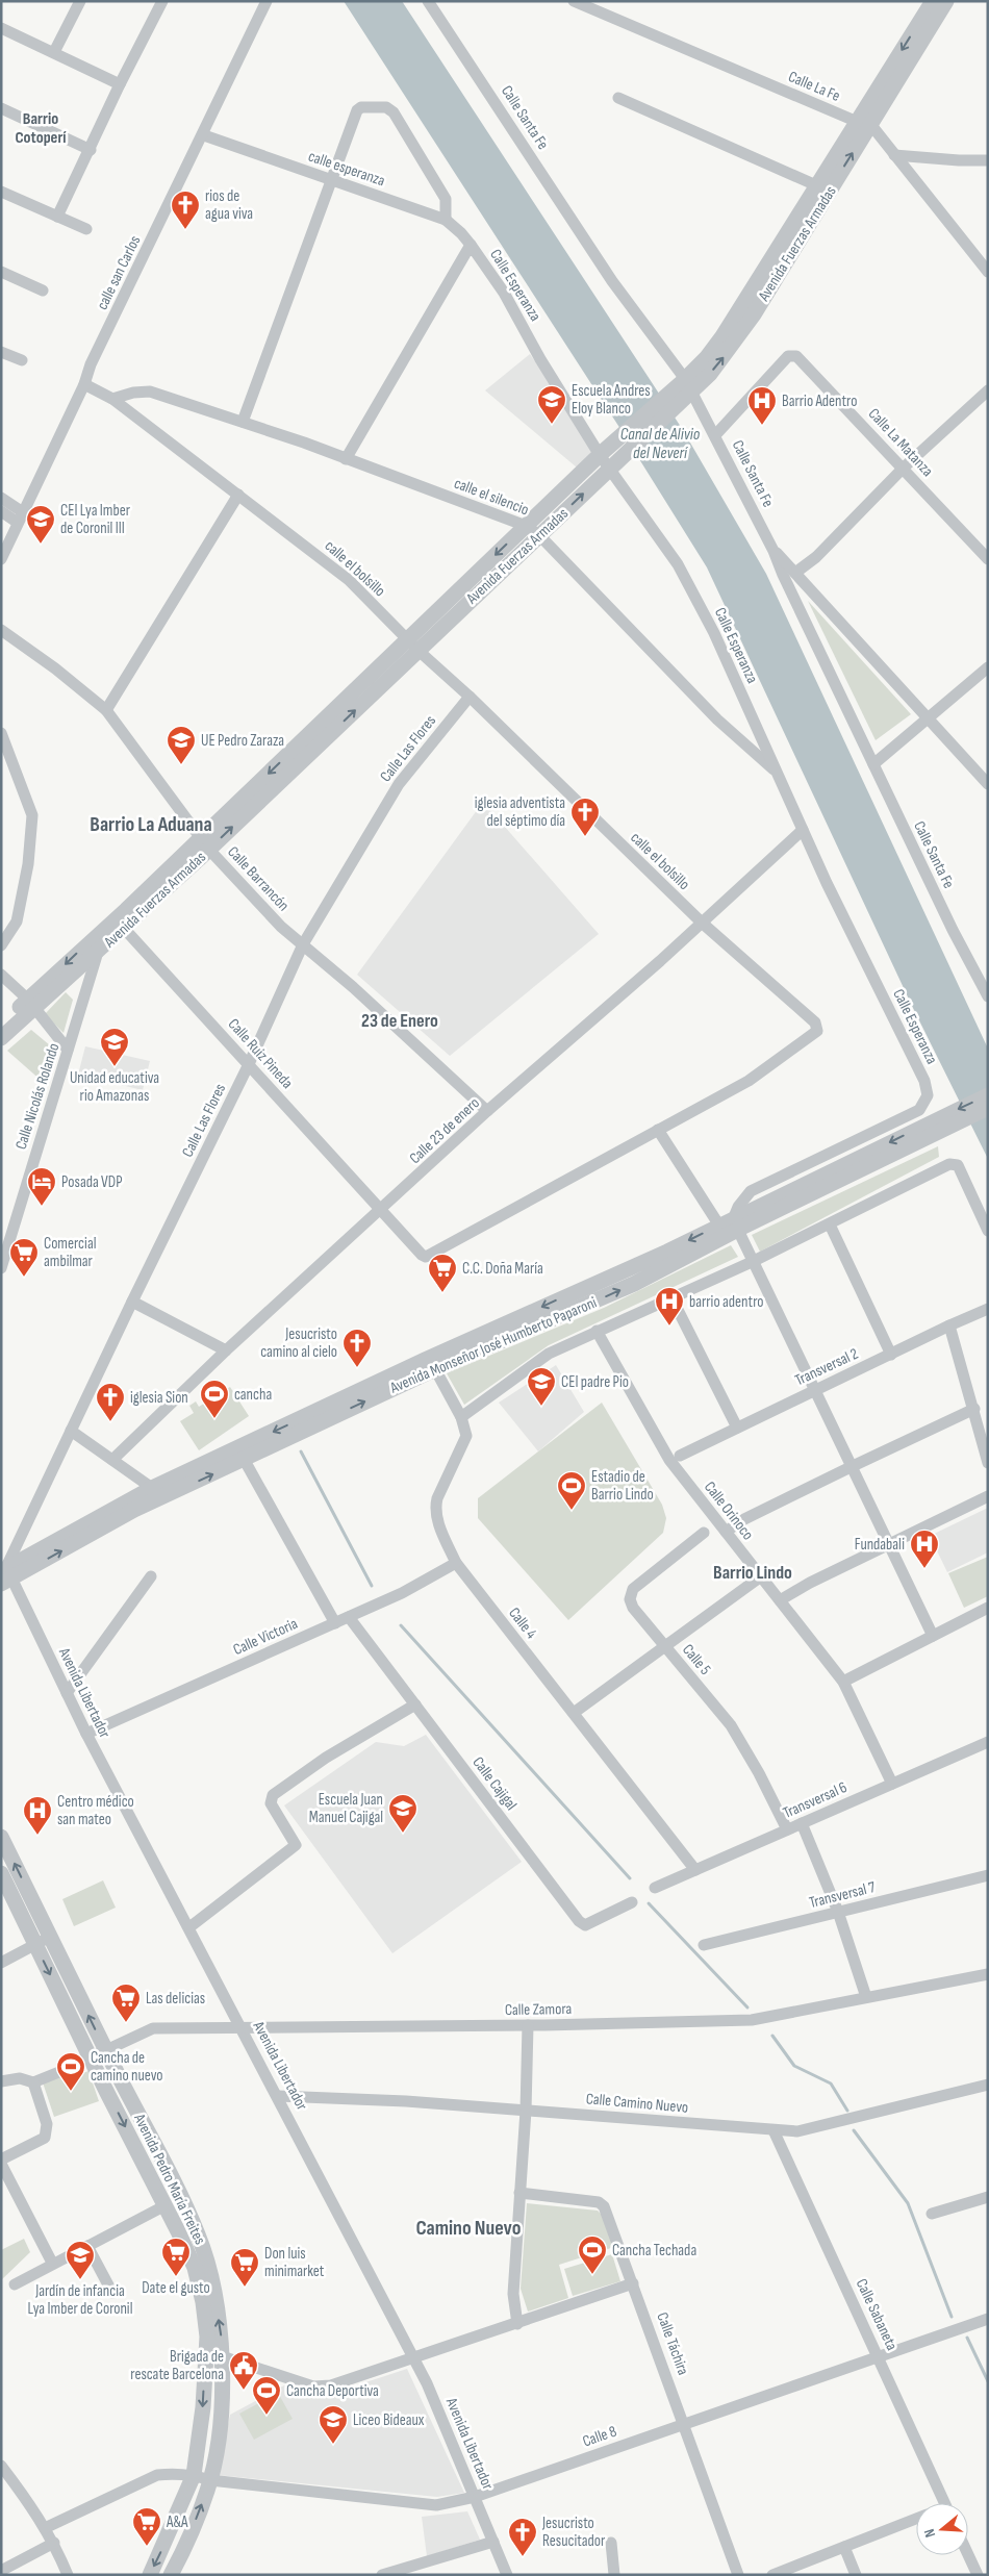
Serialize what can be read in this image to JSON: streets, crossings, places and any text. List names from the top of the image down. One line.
{"streets":{"street":["Calle La Fe","Calle Santa Fe","calle esperanza","Avenida Fuerzas Armadas","calle san Carlos","Calle Esperanza","Calle La Matanza","calle el silencio","calle el bolsillo","Calle Las Flores","Calle Barrancón","Calle Ruiz Pineda","Calle Nicolás Rolando","Calle 23 de enero","Avenida Monseñor José Humberto Paparoni","Transversal 2","Calle Orinoco","Calle 4","Calle Victoria","Calle 5","Avenida Libertador","Calle Cajigal","Transversal 6","Transversal 7","Calle Zamora","Calle Camino Nuevo","Avenida Pedro María Freites","Calle Sabaneta","Calle Táchira","Calle 8"]},"crossings":[["Calle La Fe","Avenida Fuerzas Armadas"],["Calle Santa Fe","Avenida Fuerzas Armadas"],["Calle Santa Fe","Calle La Matanza"],["calle esperanza","calle san Carlos"],["calle esperanza","Calle Esperanza"],["Avenida Fuerzas Armadas","Calle Esperanza"],["Avenida Fuerzas Armadas","calle el silencio"],["Avenida Fuerzas Armadas","calle el bolsillo"],["Avenida Fuerzas Armadas","Calle Barrancón"],["Avenida Fuerzas Armadas","Calle Ruiz Pineda"],["Avenida Fuerzas Armadas","Calle Nicolás Rolando"],["calle san Carlos","calle el bolsillo"],["Calle Esperanza","calle el silencio"],["Calle Esperanza","Calle 23 de enero"],["Calle Esperanza","Avenida Monseñor José Humberto Paparoni"],["calle el silencio","calle el bolsillo"],["calle el bolsillo","Calle Las Flores"],["calle el bolsillo","Calle Ruiz Pineda"],["calle el bolsillo","Calle 23 de enero"],["Calle Las Flores","Calle Barrancón"],["Calle Las Flores","Calle Ruiz Pineda"],["Calle Las Flores","Avenida Monseñor José Humberto Paparoni"],["Calle Las Flores","Avenida Libertador"],["Calle Barrancón","Calle 23 de enero"],["Calle Ruiz Pineda","Calle 23 de enero"],["Avenida Monseñor José Humberto Paparoni","Calle 4"],["Avenida Monseñor José Humberto Paparoni","Avenida Libertador"],["Calle Orinoco","Transversal 6"],["Calle 4","Calle Victoria"],["Calle 4","Transversal 6"],["Calle Victoria","Avenida Libertador"],["Calle Victoria","Calle Cajigal"],["Calle 5","Transversal 6"],["Avenida Libertador","Calle Zamora"],["Avenida Libertador","Calle Camino Nuevo"],["Avenida Libertador","Calle 8"],["Calle Zamora","Avenida Pedro María Freites"],["Calle Camino Nuevo","Calle Sabaneta"],["Avenida Pedro María Freites","Calle 8"],["Calle Sabaneta","Calle 8"],["Calle Táchira","Calle 8"]],"districts":["Barrio Cotoperí","Barrio La Aduana","23 de Enero","Barrio Lindo","Camino Nuevo"],"water":["Canal de Alivio del Neverí"],"places":{"church":["rios de agua viva","iglesia adventista del séptimo día","Jesucristo camino al cielo","iglesia Sion","Jesucristo Resucitador"],"school or university":["Escuela Andres Eloy Blanco","CEI Lya Imber de Coronil III","UE Pedro Zaraza","Unidad educativa rio Amazonas","CEI padre Pio","Escuela Juan Manuel Cajigal","Jardín de infancia Lya Imber de Coronil","Liceo Bideaux"],"hospital":["Barrio Adentro","barrio adentro","Fundabali","Centro médico san mateo"],"hotel":["Posada VDP"],"supermarket":["Comercial ambilmar","C.C. Doña María","Las delicias","Date el gusto","Don luis minimarket","A&A"],"sports":["cancha","Estadio de Barrio Lindo","Cancha de camino nuevo","Cancha Techada","Cancha Deportiva"],"public building":["Brigada de rescate Barcelona"]},"north":"left"}
